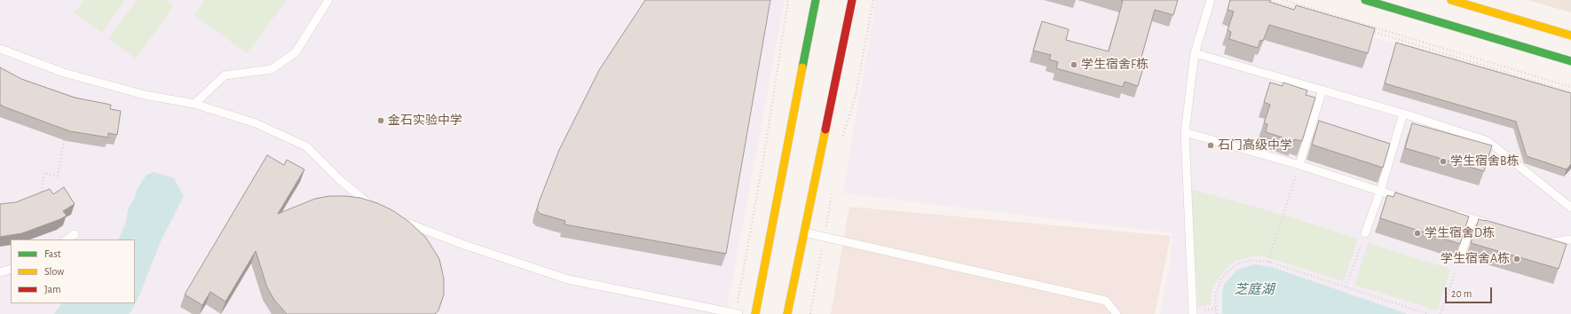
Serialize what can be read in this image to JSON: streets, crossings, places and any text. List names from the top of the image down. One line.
{"water":["芝庭湖"],"places":["学生宿舍F栋","金石实验中学","石门高级中学","学生宿舍B栋","学生宿舍D栋","学生宿舍A栋"],"legend":["Fast","Slow","Jam"],"scale_bar":"20 m"}
